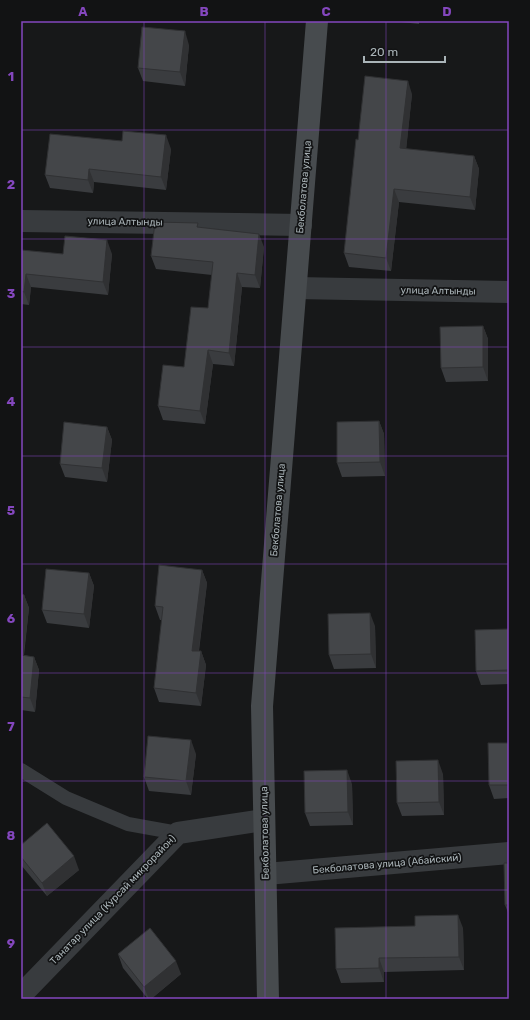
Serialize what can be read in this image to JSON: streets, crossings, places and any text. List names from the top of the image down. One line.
{"streets":{"street":["Бекболатова улица","улица Алтынды","Бекболатова улица (Абайский)","Танатар улица (Курсай микрорайон)"]},"crossings":[["Бекболатова улица","улица Алтынды"],["Бекболатова улица","Бекболатова улица (Абайский)"],["Бекболатова улица","Танатар улица (Курсай микрорайон)"]],"scale_bar":"20 m","grid":{"columns":["A","B","C","D"],"rows":["1","2","3","4","5","6","7","8","9"]}}
